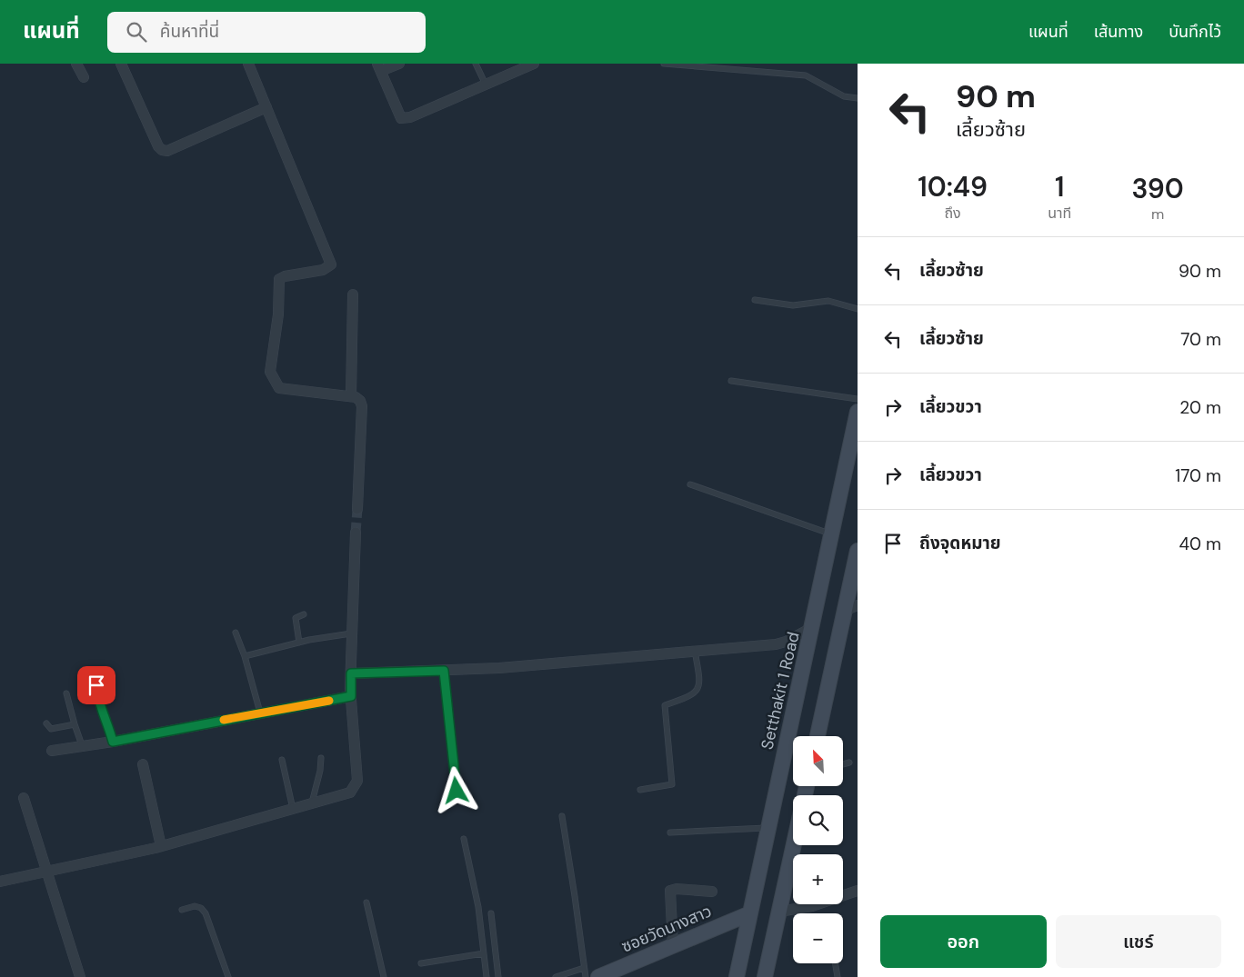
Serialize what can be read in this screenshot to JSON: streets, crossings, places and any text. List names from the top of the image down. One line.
{"streets":{"main road":["Setthakit 1 Road","ซอยวัดนางสาว"]},"crossings":[["Setthakit 1 Road","ซอยวัดนางสาว"]],"north":"top left","page":{"header":"แผนที่","search":"ค้นหาที่นี่","nav":["แผนที่","เส้นทาง","บันทึกไว้"],"turn":["90 m","เลี้ยวซ้าย"],"eta":["10:49","ถึง","1","นาที","390","m"],"list":[{"name":"เลี้ยวซ้าย","value":"90 m"},{"name":"เลี้ยวซ้าย","value":"70 m"},{"name":"เลี้ยวขวา","value":"20 m"},{"name":"เลี้ยวขวา","value":"170 m"},{"name":"ถึงจุดหมาย","value":"40 m"}],"map_buttons":["+","−"],"buttons":["ออก","แชร์"]}}
